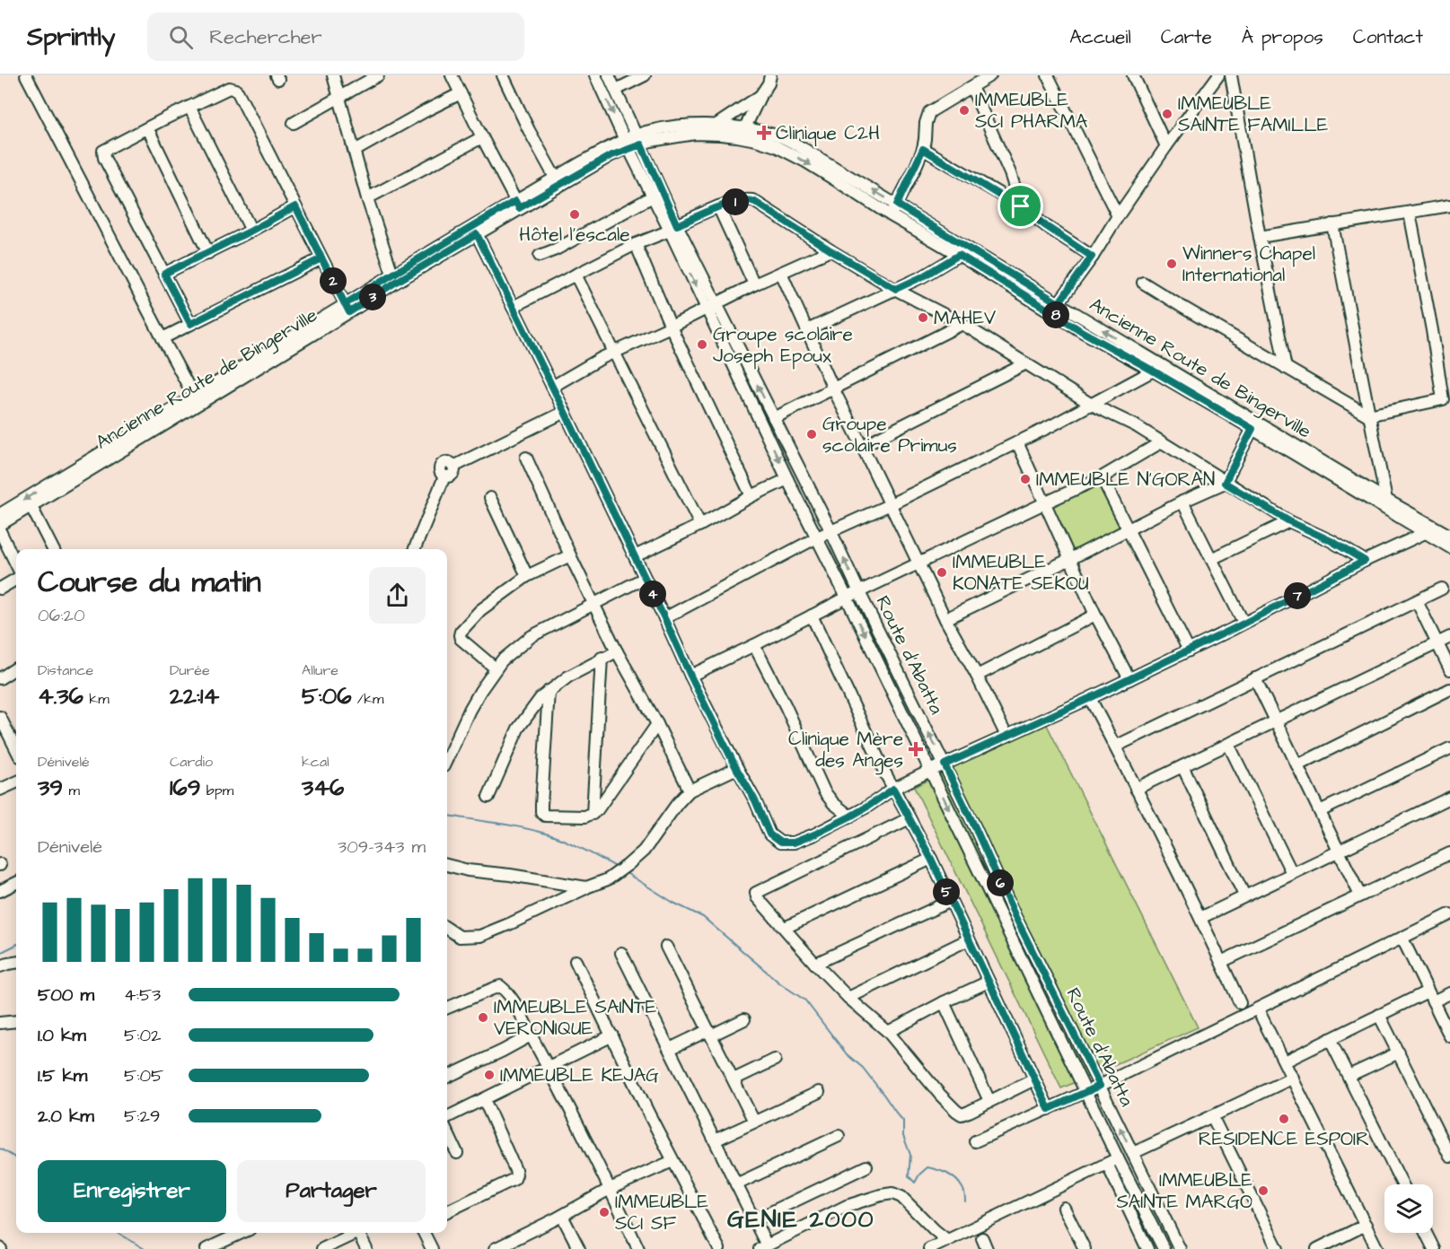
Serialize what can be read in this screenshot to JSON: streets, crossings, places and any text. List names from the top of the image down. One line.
{"streets":{"street":["Ancienne Route de Bingerville","Route d'Abatta"]},"crossings":[["Ancienne Route de Bingerville","Route d'Abatta"]],"districts":["GENIE 2000"],"places":{"other":["IMMEUBLE SCI PHARMA","IMMEUBLE SAINTE FAMILLE","Hôtel l'escale","Winners Chapel International","MAHEV","Groupe scolaire Joseph Epoux","Groupe scolaire Primus","IMMEUBLE N'GORAN","IMMEUBLE KONATE SEKOU","IMMEUBLE SAINTE VERONIQUE","IMMEUBLE KEJAG","RESIDENCE ESPOIR","IMMEUBLE SAINTE MARGO","IMMEUBLE SCI SF"],"health":["Clinique C2H","Clinique Mère des Anges"]},"page":{"header":"Sprintly","search":"Rechercher","nav":["Accueil","Carte","À propos","Contact"],"pins":["1","2","3","8","4","7","6","5"],"heading":["Course du matin","06:20"],"stats":[["Distance","4.36 km"],["Durée","22:14"],["Allure","5:06 /km"],["Dénivelé","39 m"],["Cardio","169 bpm"],["kcal","346"]],"chart":["Dénivelé","309–343 m"],"list":[{"name":"500 m","note":"4:53"},{"name":"1.0 km","note":"5:02"},{"name":"1.5 km","note":"5:05"},{"name":"2.0 km","note":"5:29"}],"buttons":["Enregistrer","Partager"]}}
